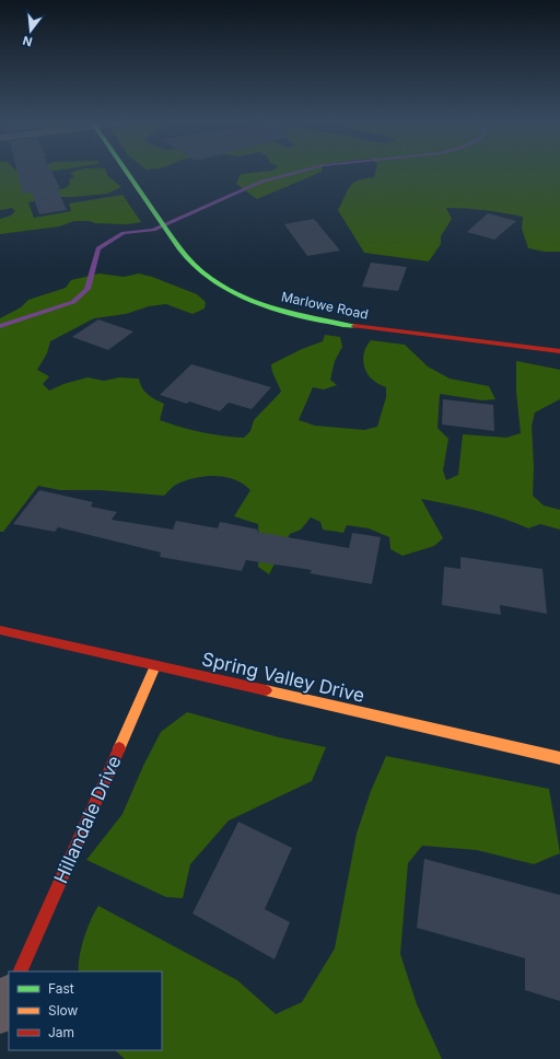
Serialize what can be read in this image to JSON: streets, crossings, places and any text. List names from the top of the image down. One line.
{"streets":{"street":["Marlowe Road","Spring Valley Drive","Hillandale Drive"]},"crossings":[["Spring Valley Drive","Hillandale Drive"]],"legend":["Fast","Slow","Jam"],"north":"bottom"}
